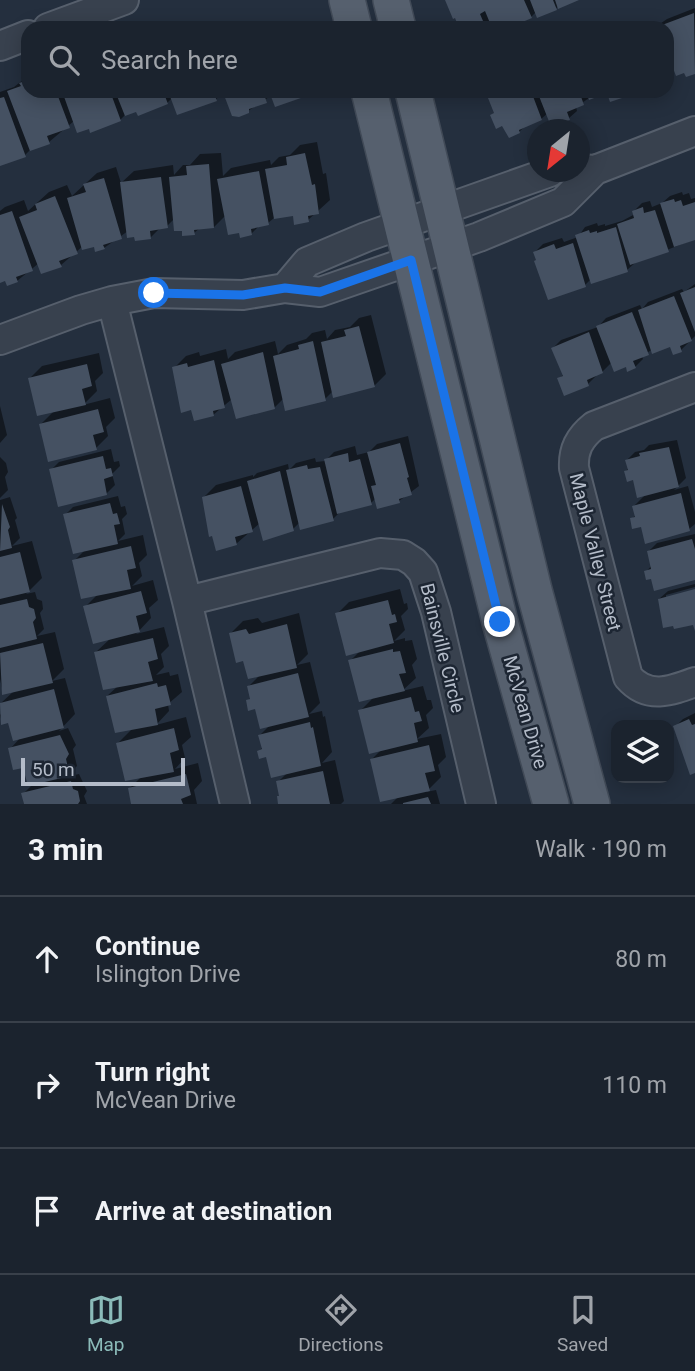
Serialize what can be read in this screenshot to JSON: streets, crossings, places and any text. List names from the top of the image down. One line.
{"streets":{"main road":["McVean Drive"],"street":["Maple Valley Street","Bainsville Circle"]},"scale_bar":"50 m","north":"bottom left","page":{"search":"Search here","scale":"50 m","heading":["3 min","Walk · 190 m"],"list":[["Continue","Islington Drive","80 m"],["Turn right","McVean Drive","110 m"],"Arrive at destination"],"nav":["Map","Directions","Saved"]}}
